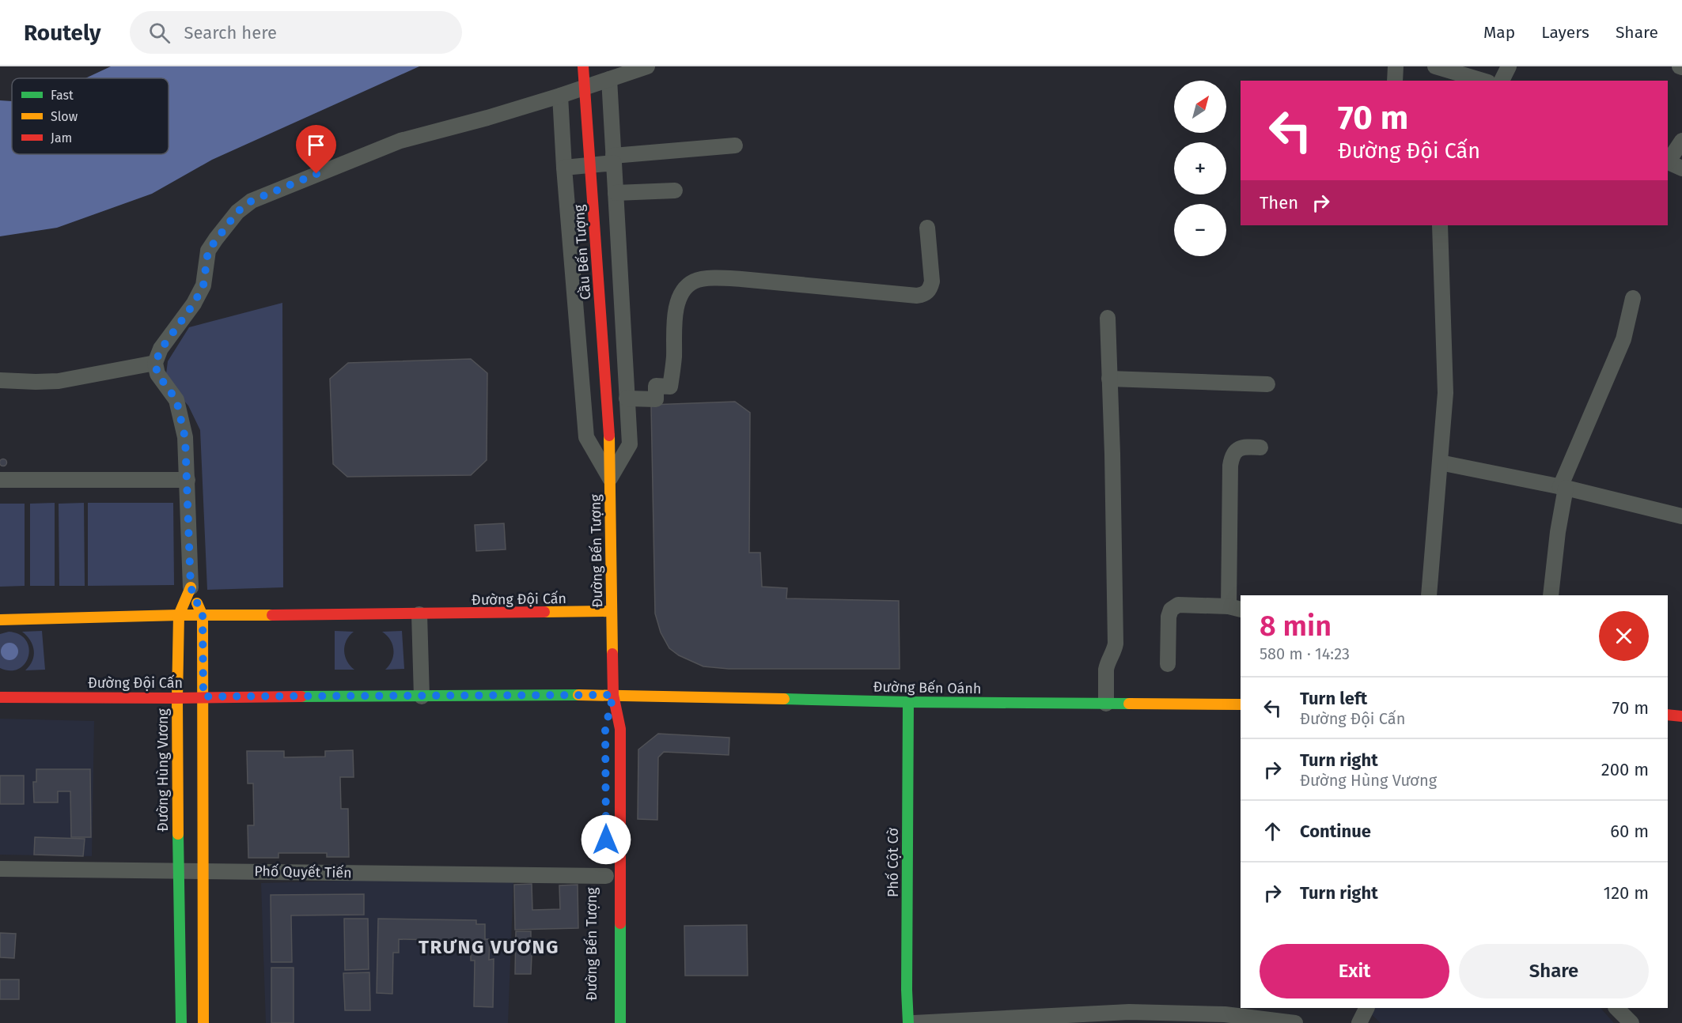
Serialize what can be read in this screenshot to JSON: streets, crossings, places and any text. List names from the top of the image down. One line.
{"streets":{"street":["Cầu Bến Tượng","Đường Bến Tượng","Đường Đội Cấn","Đường Bến Oánh","Đường Hùng Vương","Phố Cột Cờ","Phố Quyết Tiến"]},"crossings":[["Cầu Bến Tượng","Đường Bến Tượng"],["Đường Bến Tượng","Đường Đội Cấn"],["Đường Bến Tượng","Đường Bến Oánh"],["Đường Đội Cấn","Đường Bến Oánh"],["Đường Đội Cấn","Đường Hùng Vương"],["Đường Bến Oánh","Phố Cột Cờ"],["Đường Hùng Vương","Phố Quyết Tiến"]],"districts":["TRƯNG VƯƠNG"],"legend":["Fast","Slow","Jam"],"north":"top right","page":{"header":"Routely","search":"Search here","nav":["Map","Layers","Share"],"map_buttons":["+","−"],"turn":["70 m","Đường Đội Cấn"],"then":"Then","heading":["8 min","580 m · 14:23"],"list":[{"name":"Turn left","note":"Đường Đội Cấn","value":"70 m"},{"name":"Turn right","note":"Đường Hùng Vương","value":"200 m"},{"name":"Continue","value":"60 m"},{"name":"Turn right","value":"120 m"}],"buttons":["Exit","Share"]}}
